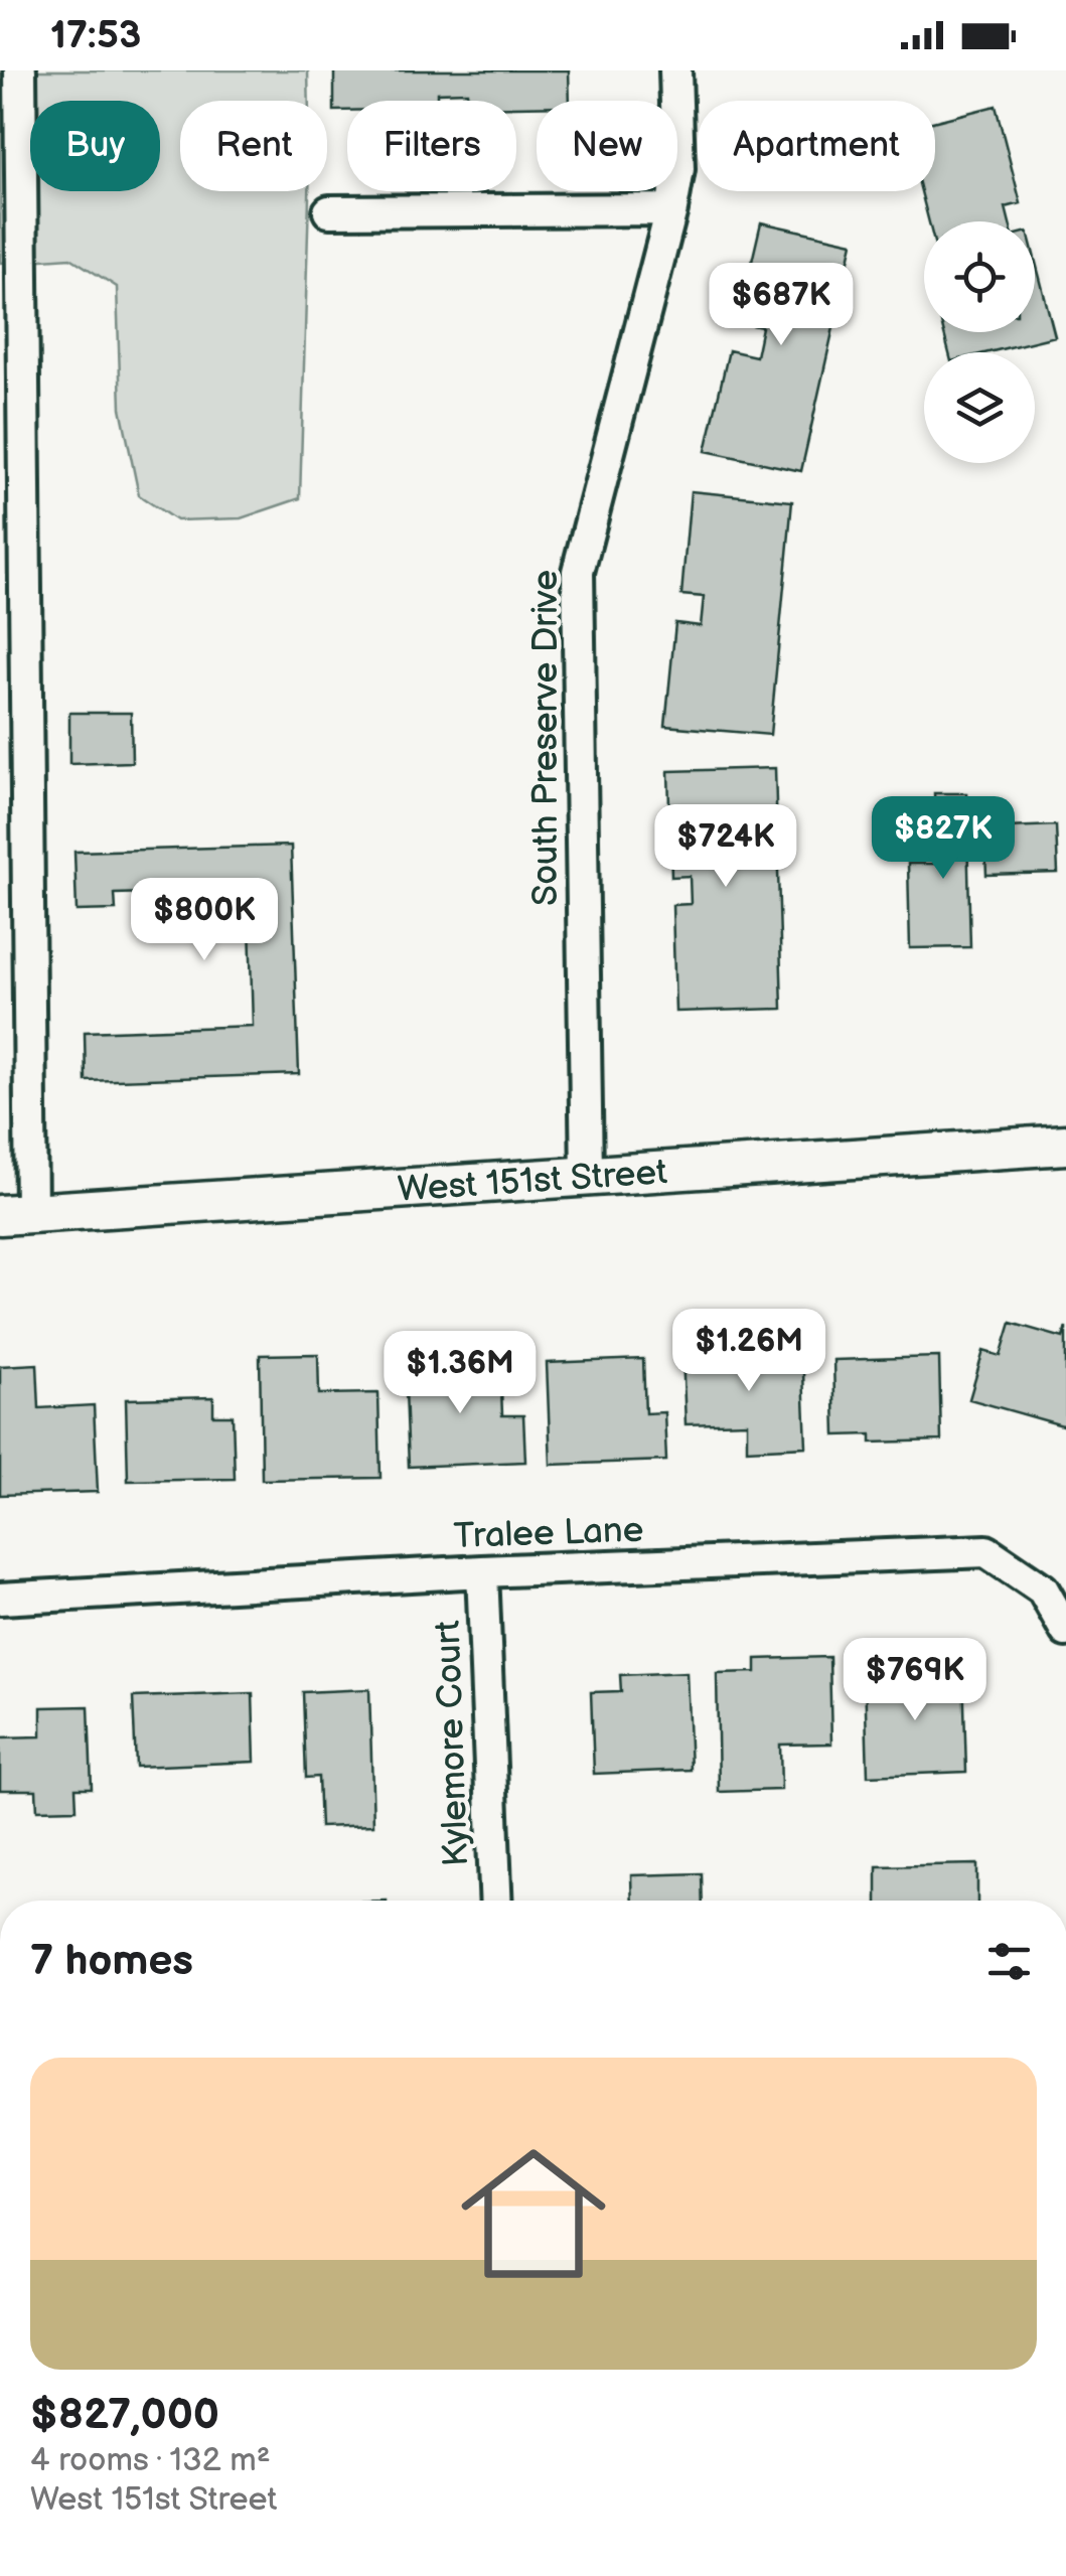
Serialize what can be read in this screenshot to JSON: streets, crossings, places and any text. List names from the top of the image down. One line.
{"streets":{"street":["South Preserve Drive","West 151st Street","Tralee Lane","Kylemore Court"]},"crossings":[["South Preserve Drive","West 151st Street"],["Tralee Lane","Kylemore Court"]],"page":{"status":"17:53","chip":["Buy","Rent","Filters","New","Apartment"],"price":["$687K","$827K","$724K","$800K","$1.26M","$1.36M","$769K"],"heading":"7 homes","list":[{"name":"$827,000","note":"4 rooms · 132 m² · West 151st Street"}]}}
